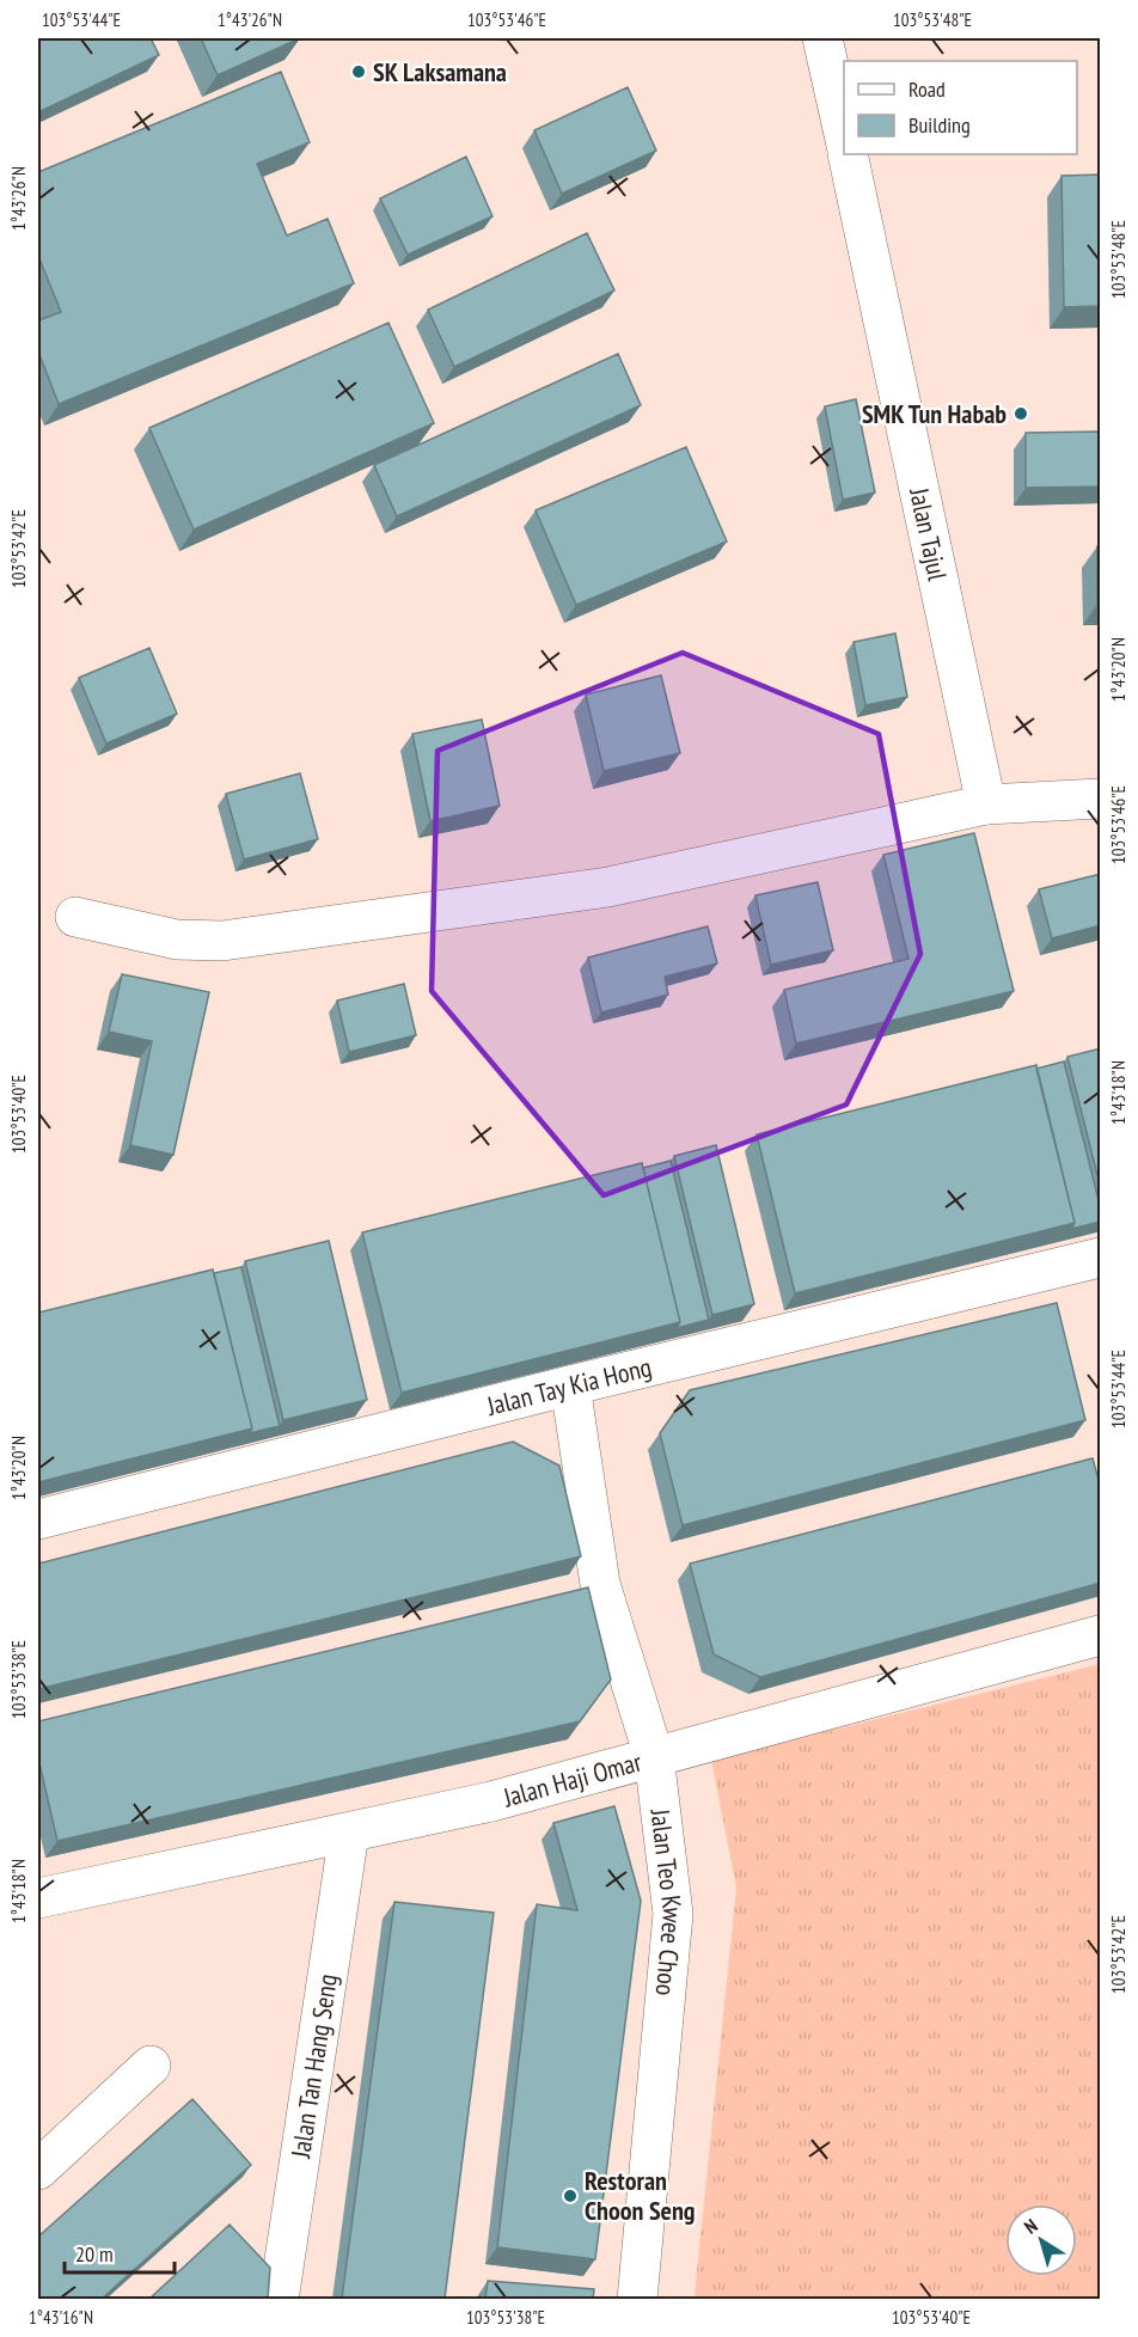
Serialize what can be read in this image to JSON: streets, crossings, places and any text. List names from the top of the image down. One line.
{"streets":{"street":["Jalan Tajul","Jalan Tay Kia Hong","Jalan Haji Omar","Jalan Teo Kwee Choo","Jalan Tan Hang Seng"]},"crossings":[["Jalan Tay Kia Hong","Jalan Teo Kwee Choo"],["Jalan Haji Omar","Jalan Teo Kwee Choo"],["Jalan Haji Omar","Jalan Tan Hang Seng"]],"places":["SK Laksamana","SMK Tun Habab","Restoran Choon Seng"],"legend":["Road","Building"],"scale_bar":"20 m","north":"top left","coordinates":["103°53'44\"E","1°43'26\"N","103°53'46\"E","103°53'48\"E","103°53'42\"E","1°43'20\"N","1°43'18\"N","103°53'40\"E","103°53'38\"E","1°43'16\"N"]}
